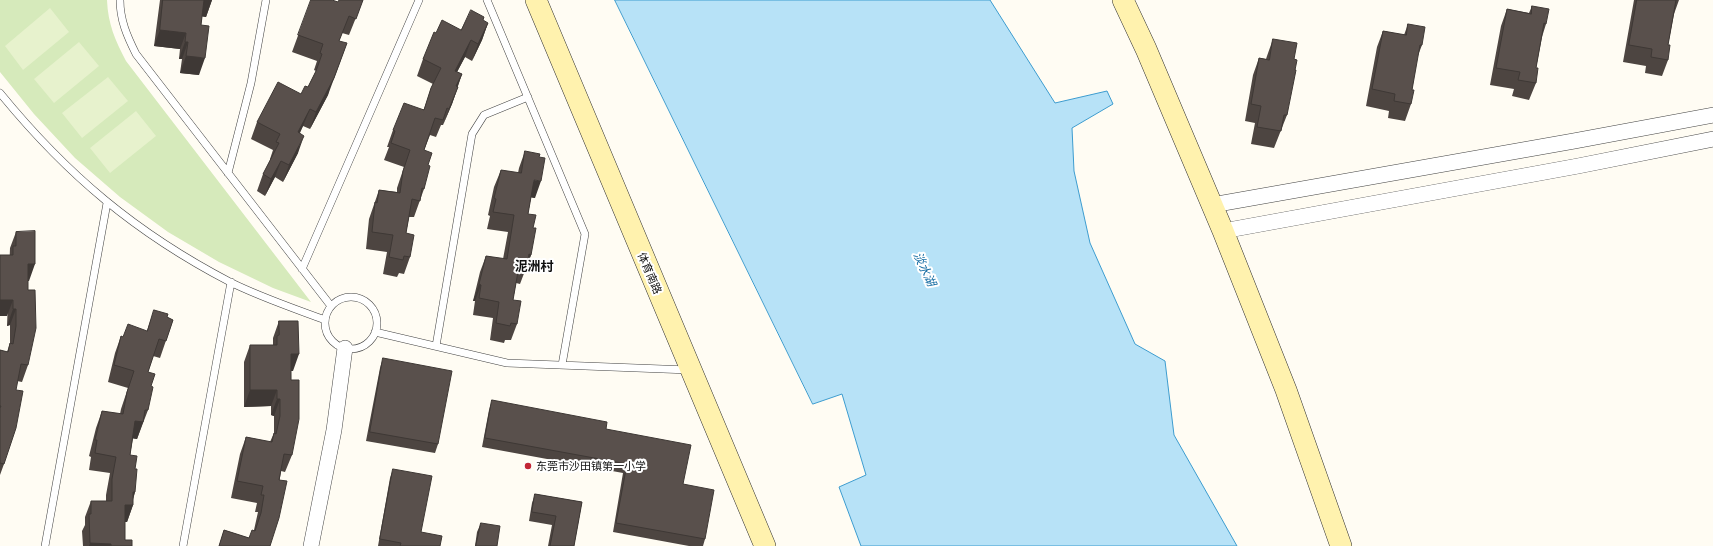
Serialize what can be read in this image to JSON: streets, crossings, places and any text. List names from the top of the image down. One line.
{"streets":{"street":["体育南路"]},"districts":["泥洲村"],"water":["淡水湖"],"places":["东莞市沙田镇第一小学"]}
